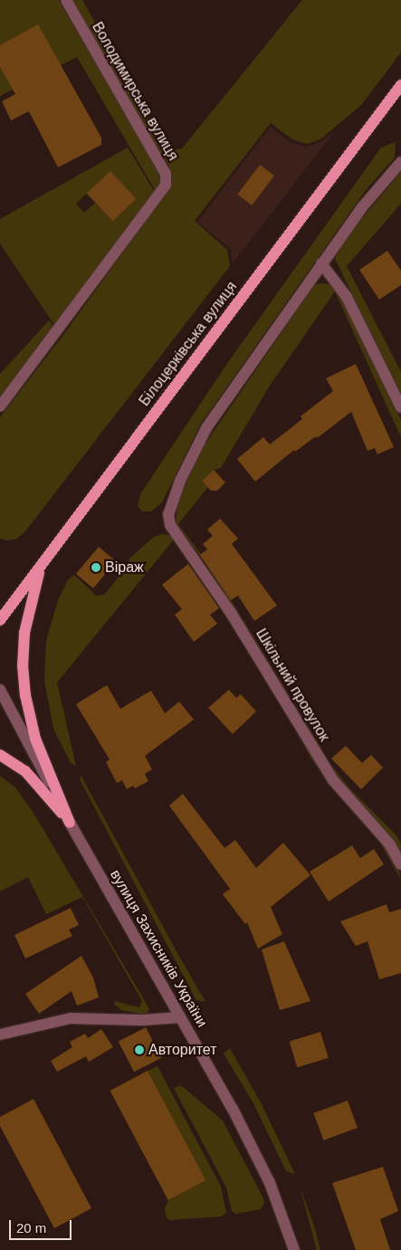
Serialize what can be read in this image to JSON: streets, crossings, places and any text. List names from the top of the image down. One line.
{"streets":{"main road":["Білоцерківська вулиця"],"street":["Володимирська вулиця","Шкільний провулок","вулиця Захисників України"]},"places":["Віраж","Авторитет"],"scale_bar":"20 m"}
